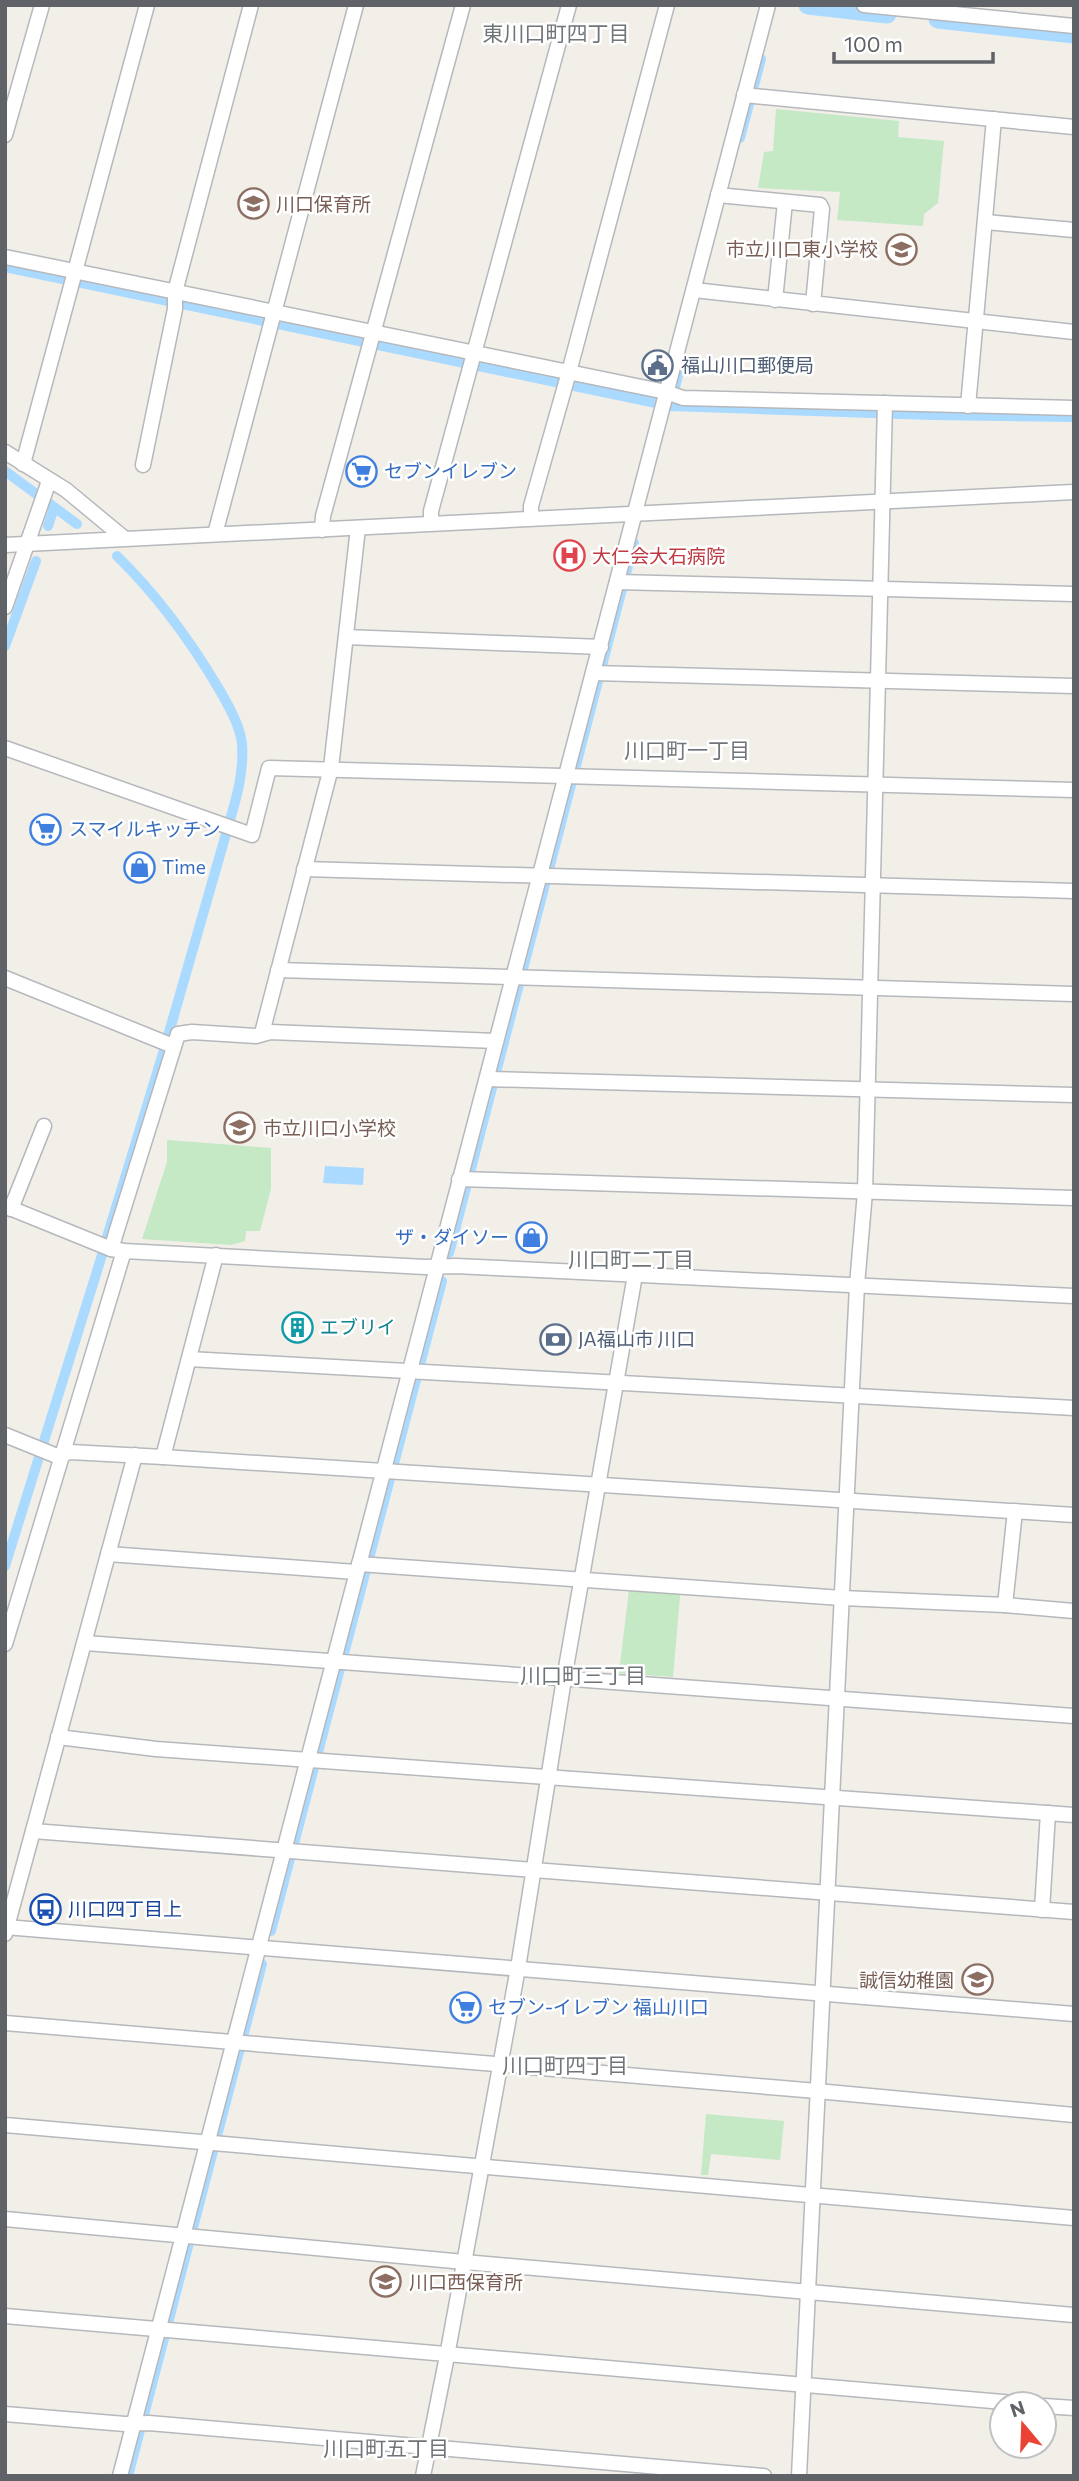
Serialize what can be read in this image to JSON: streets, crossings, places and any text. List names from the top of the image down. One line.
{"districts":["東川口町四丁目","川口町一丁目","川口町二丁目","川口町三丁目","川口町四丁目","川口町五丁目"],"places":{"school or university":["川口保育所","市立川口東小学校","市立川口小学校","誠信幼稚園","川口西保育所"],"public building":["福山川口郵便局"],"supermarket":["セブンイレブン","スマイルキッチン","セブン-イレブン 福山川口"],"hospital":["大仁会大石病院"],"shop":["Time","ザ・ダイソー"],"building":["エブリイ"],"bank":["JA福山市 川口"],"bus stop":["川口四丁目上"]},"scale_bar":"100 m","north":"top"}
